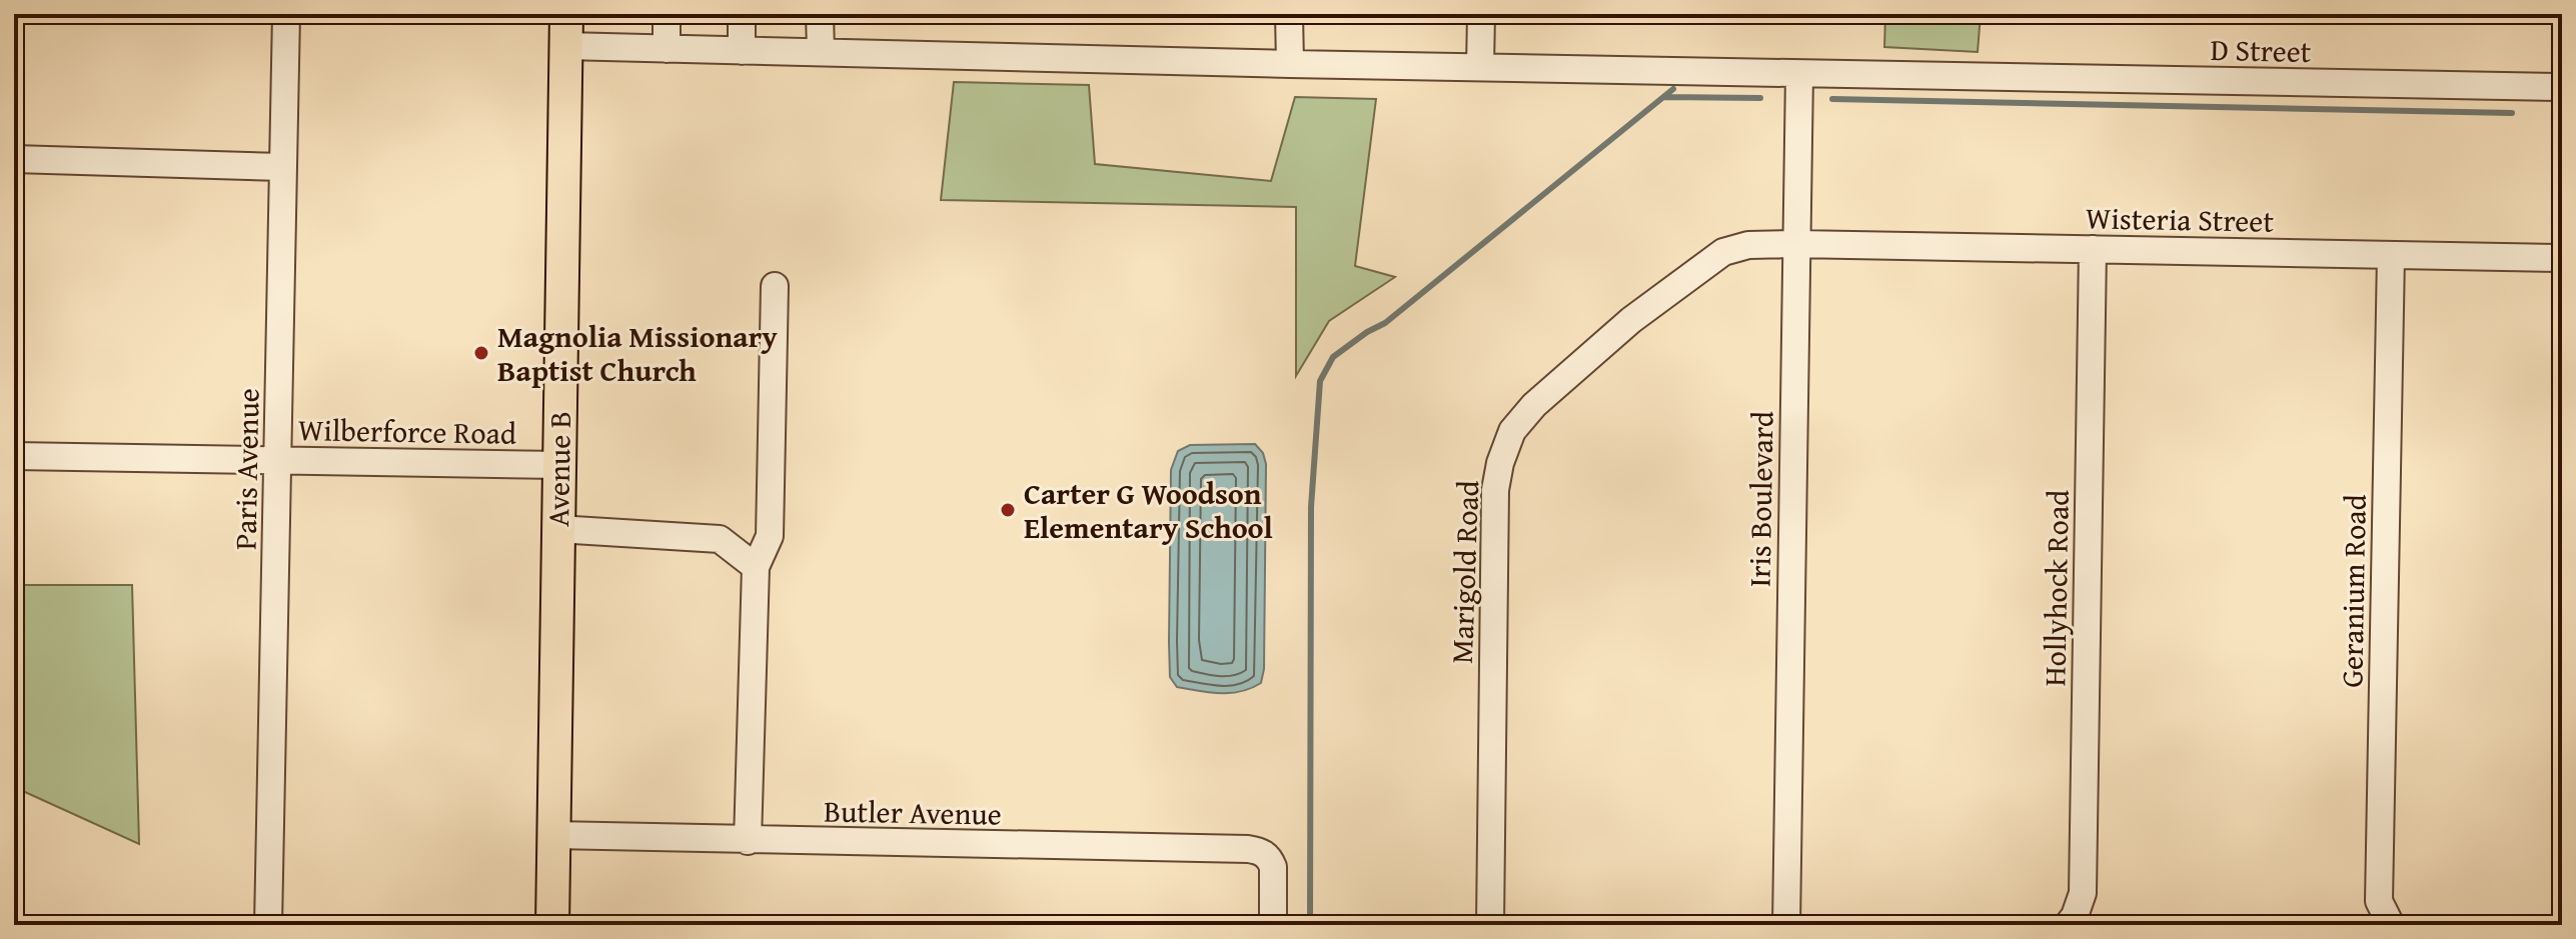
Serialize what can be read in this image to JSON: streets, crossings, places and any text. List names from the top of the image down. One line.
{"streets":{"main road":["Avenue B"],"street":["D Street","Wisteria Street","Wilberforce Road","Paris Avenue","Iris Boulevard","Marigold Road","Hollyhock Road","Geranium Road","Butler Avenue"]},"crossings":[["D Street","Avenue B"],["D Street","Iris Boulevard"],["Wisteria Street","Iris Boulevard"],["Wisteria Street","Marigold Road"],["Wisteria Street","Hollyhock Road"],["Wisteria Street","Geranium Road"],["Wilberforce Road","Paris Avenue"],["Wilberforce Road","Avenue B"],["Avenue B","Butler Avenue"],["Iris Boulevard","Marigold Road"]],"places":["Magnolia Missionary Baptist Church","Carter G Woodson Elementary School"]}
